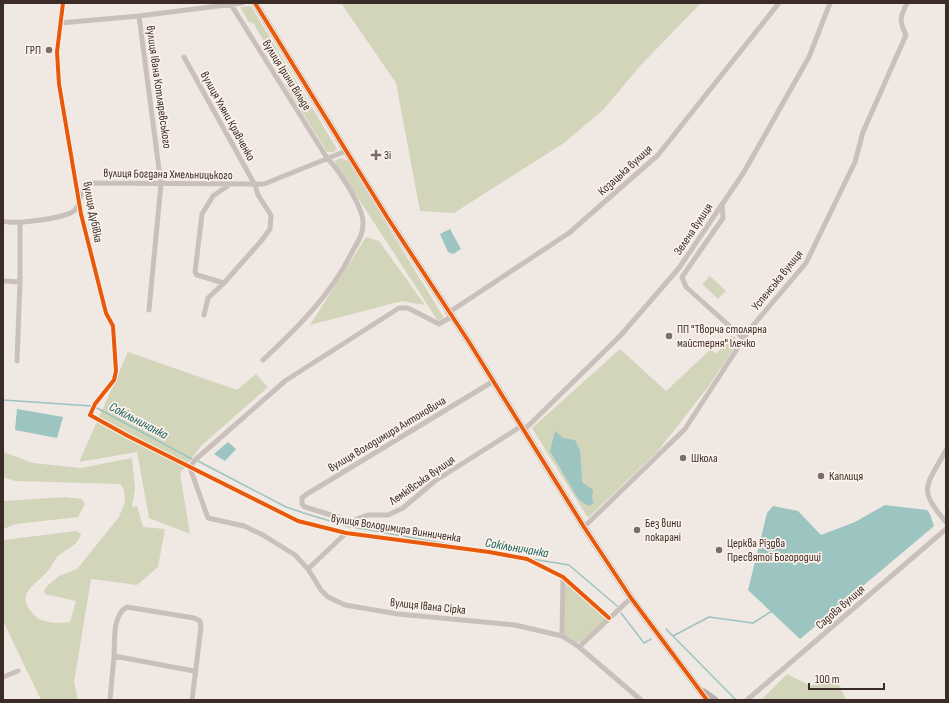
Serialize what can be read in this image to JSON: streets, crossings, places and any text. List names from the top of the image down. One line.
{"streets":{"street":["вулиця Ірини Вільде","вулиця Івана Котляревського","вулиця Уляни Кравченко","Козацька вулиця","вулиця Богдана Хмельницького","вулиця Дубівка","Зелена вулиця","Успенська вулиця","вулиця Володимира Антоновича","Лемківська вулиця","вулиця Володимира Винниченка","вулиця Івана Сірка","Садова вулиця"]},"crossings":[["вулиця Ірини Вільде","вулиця Богдана Хмельницького"],["вулиця Івана Котляревського","вулиця Богдана Хмельницького"],["вулиця Уляни Кравченко","вулиця Богдана Хмельницького"],["вулиця Богдана Хмельницького","вулиця Дубівка"],["вулиця Дубівка","вулиця Володимира Винниченка"],["Зелена вулиця","Лемківська вулиця"],["вулиця Володимира Антоновича","Лемківська вулиця"],["вулиця Володимира Винниченка","вулиця Івана Сірка"]],"water":["Сокільничанка"],"places":{"other":["ГРП","ПП \"Творча столярна майстерня\" Ілечко","Школа","Каплиця","Без вини покарані","Церква Різдва Пресвятої Богородиці"],"health":["3і"]},"scale_bar":"100 m"}
